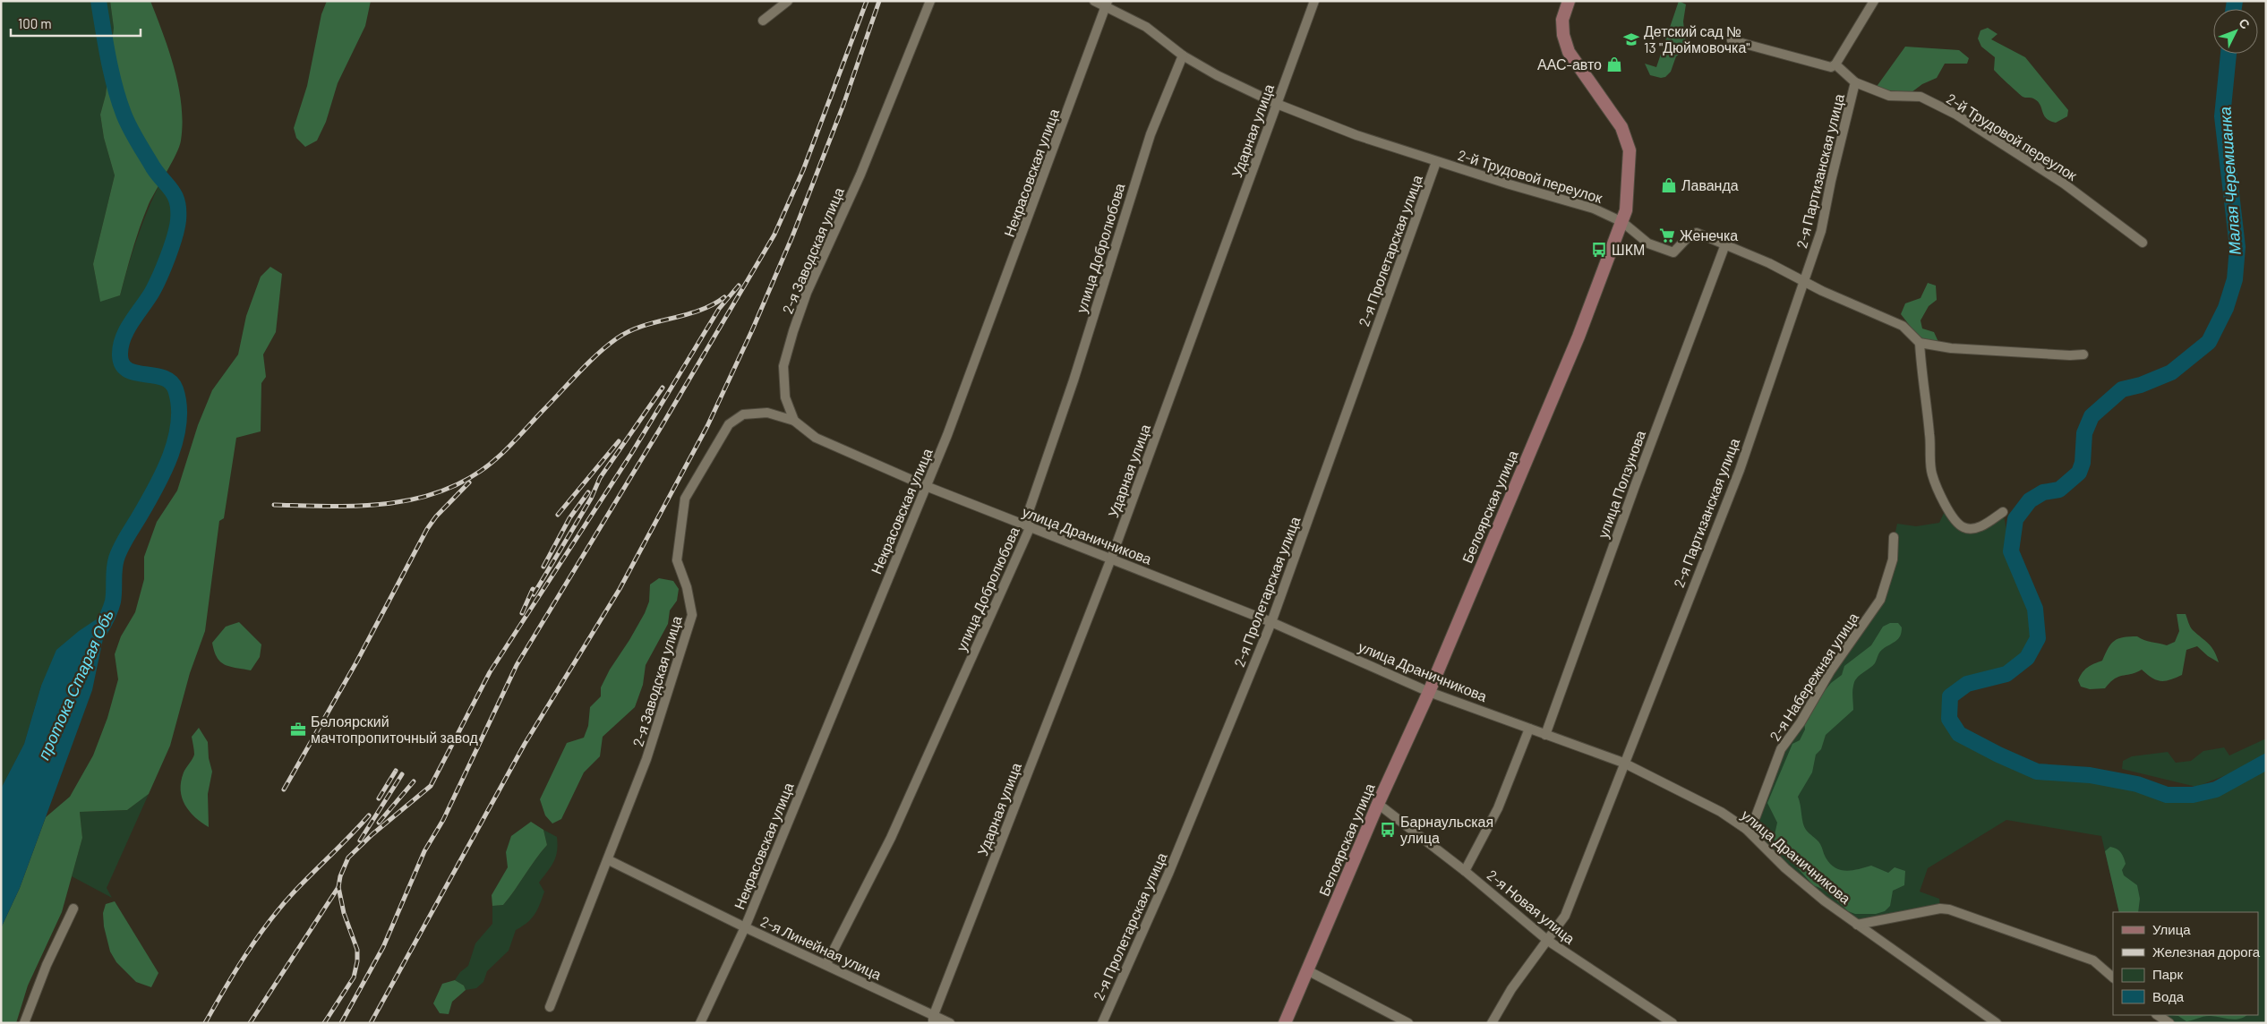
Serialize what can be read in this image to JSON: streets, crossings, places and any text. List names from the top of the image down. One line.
{"streets":{"street":["Ударная улица","2-й Трудовой переулок","2-я Партизанская улица","Некрасовская улица","улица Добролюбова","2-я Заводская улица","2-я Пролетарская улица","улица Ползунова","Белоярская улица","улица Драничникова","2-я Набережная улица","2-я Новая улица","2-я Линейная улица"]},"crossings":[["Ударная улица","2-й Трудовой переулок"],["Ударная улица","улица Драничникова"],["Ударная улица","2-я Линейная улица"],["2-й Трудовой переулок","2-я Партизанская улица"],["2-й Трудовой переулок","Некрасовская улица"],["2-й Трудовой переулок","улица Добролюбова"],["2-й Трудовой переулок","2-я Пролетарская улица"],["2-й Трудовой переулок","улица Ползунова"],["2-й Трудовой переулок","Белоярская улица"],["2-я Партизанская улица","улица Драничникова"],["2-я Партизанская улица","2-я Новая улица"],["Некрасовская улица","улица Драничникова"],["Некрасовская улица","2-я Линейная улица"],["улица Добролюбова","улица Драничникова"],["улица Добролюбова","2-я Линейная улица"],["2-я Заводская улица","улица Драничникова"],["2-я Заводская улица","2-я Линейная улица"],["2-я Пролетарская улица","улица Драничникова"],["улица Ползунова","улица Драничникова"],["Белоярская улица","улица Драничникова"],["Белоярская улица","2-я Новая улица"],["улица Драничникова","2-я Набережная улица"]],"water":["Малая Черемшанка","протока Старая Обь"],"places":{"school or university":["Детский сад № 13 \"Дюймовочка\""],"shop":["ААС-авто","Лаванда"],"supermarket":["Женечка"],"bus stop":["ШКМ","Барнаульская улица"],"office":["Белоярский мачтопропиточный завод"]},"legend":["Улица","Железная дорога","Парк","Вода"],"scale_bar":"100 m","north":"top right"}
